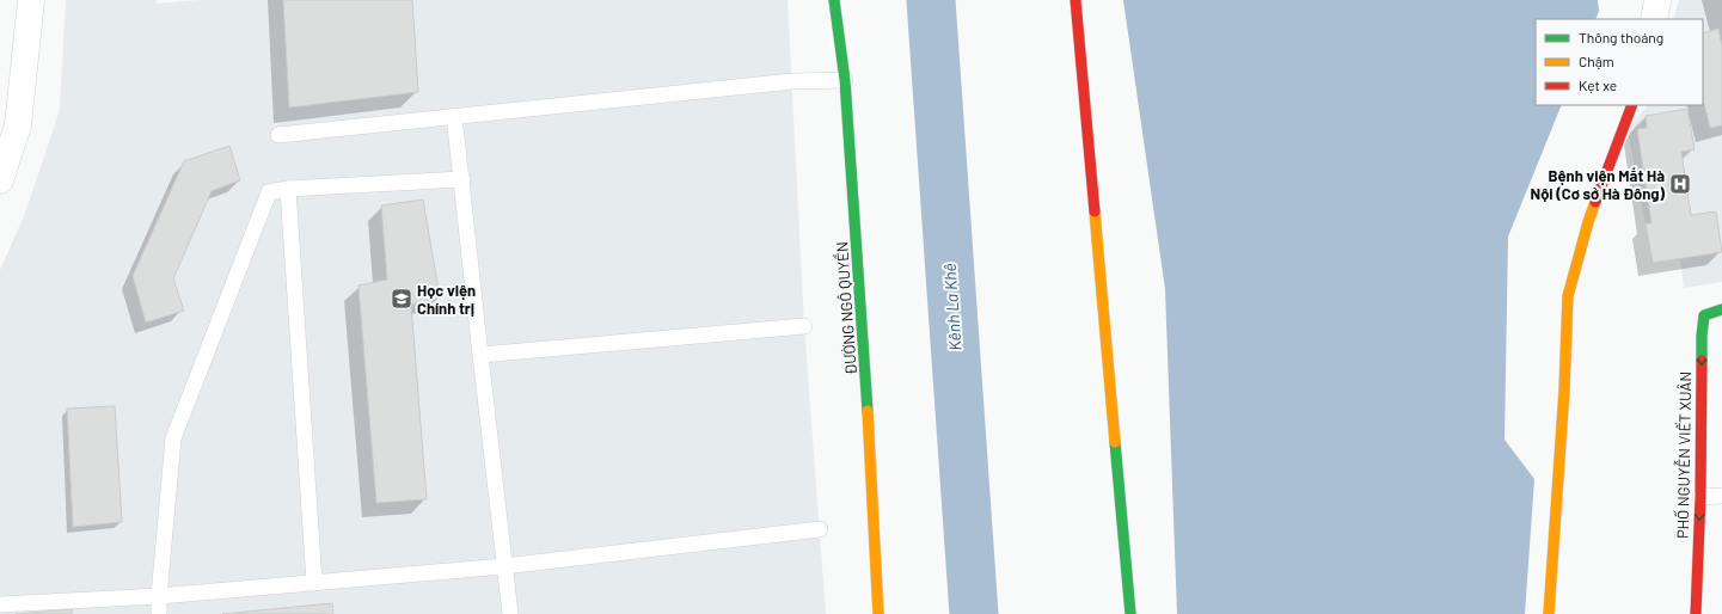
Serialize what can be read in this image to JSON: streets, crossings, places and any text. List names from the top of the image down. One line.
{"streets":{"street":["ĐƯỜNG NGÔ QUYỀN","PHỐ NGUYỄN VIẾT XUÂN"]},"one_way":["PHỐ NGUYỄN VIẾT XUÂN"],"water":["Kênh La Khê"],"places":{"hospital":["Bệnh viện Mắt Hà Nội (Cơ sở Hà Đông)"],"school or university":["Học viện Chính trị"]},"legend":["Thông thoáng","Chậm","Kẹt xe"]}
